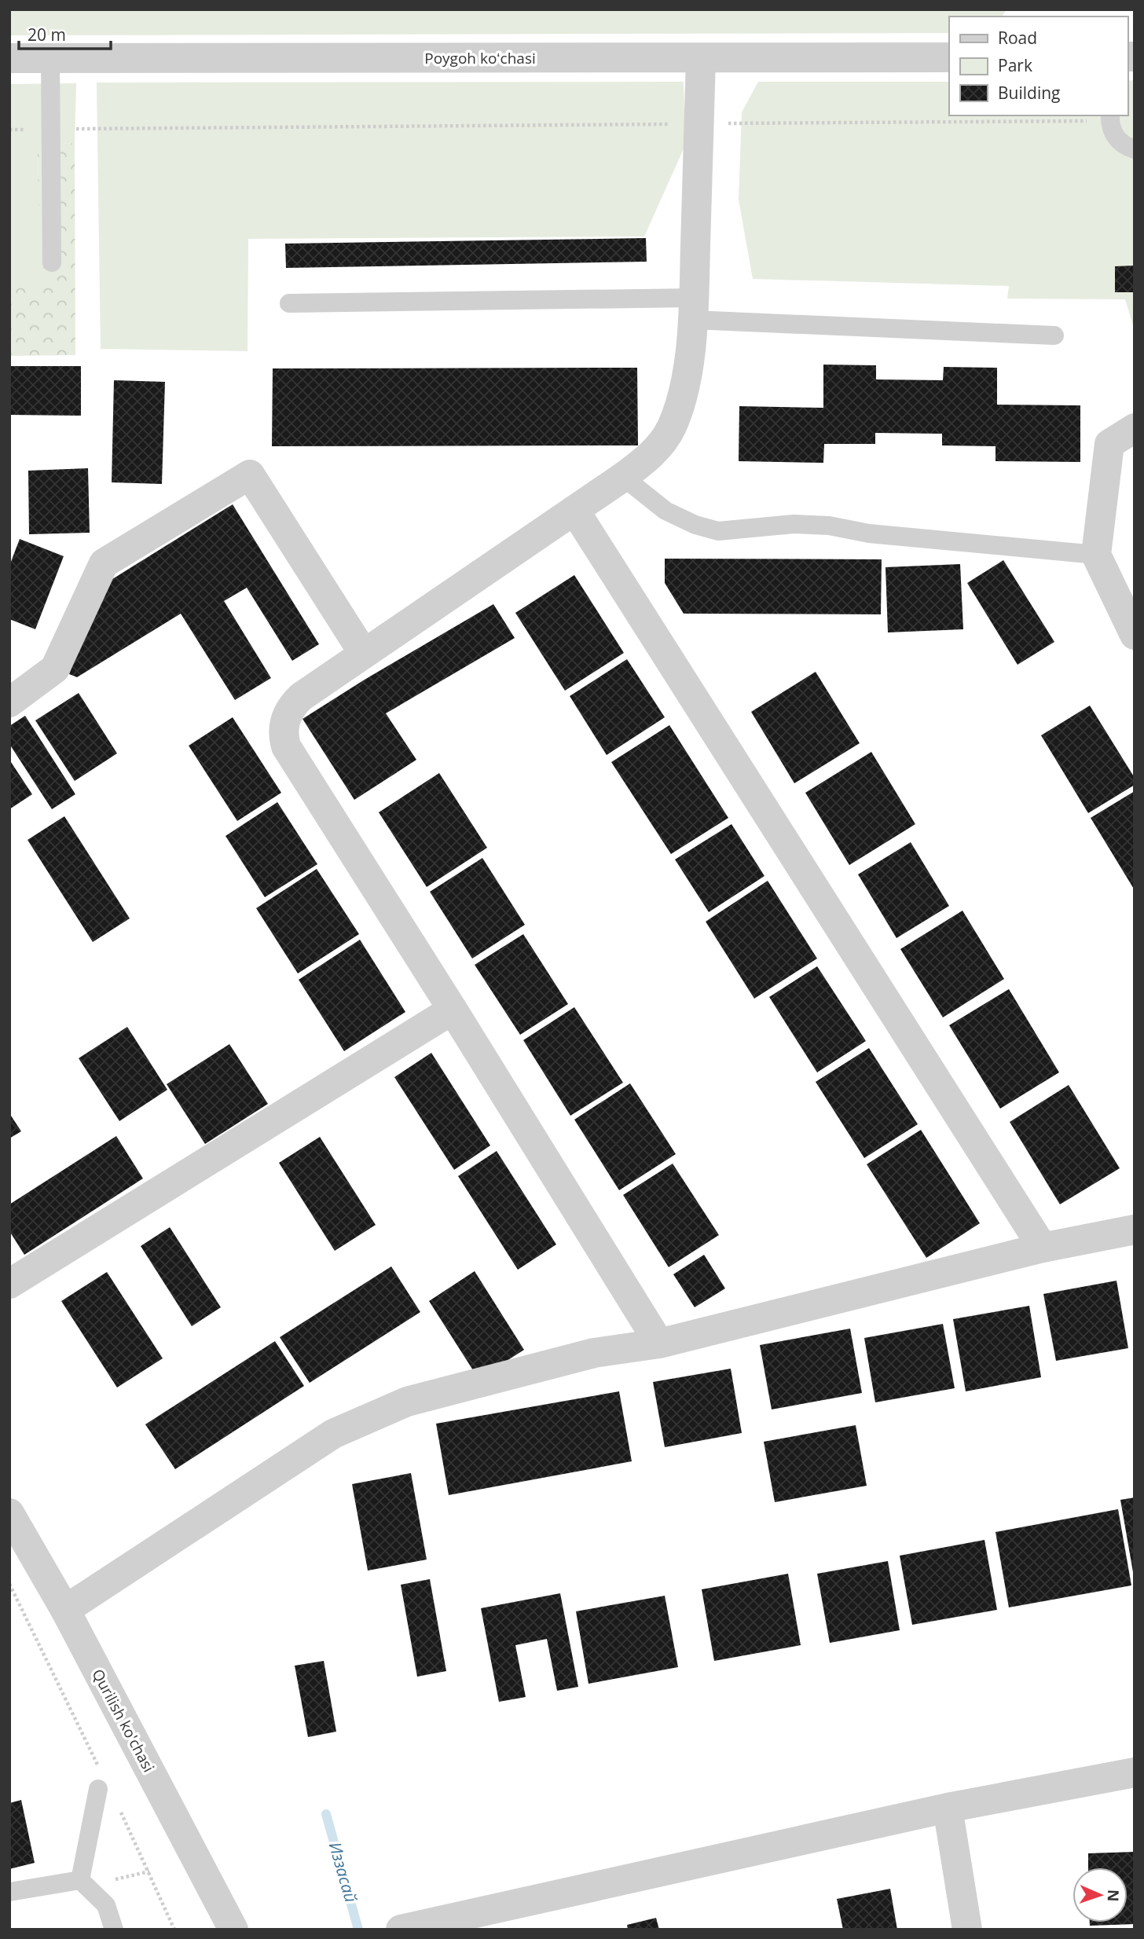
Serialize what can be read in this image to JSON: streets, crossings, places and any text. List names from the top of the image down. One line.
{"streets":{"street":["Poygoh koʻchasi","Qurilish ko'chasi"]},"water":["Иззасай"],"legend":["Road","Park","Building"],"scale_bar":"20 m","north":"right"}
